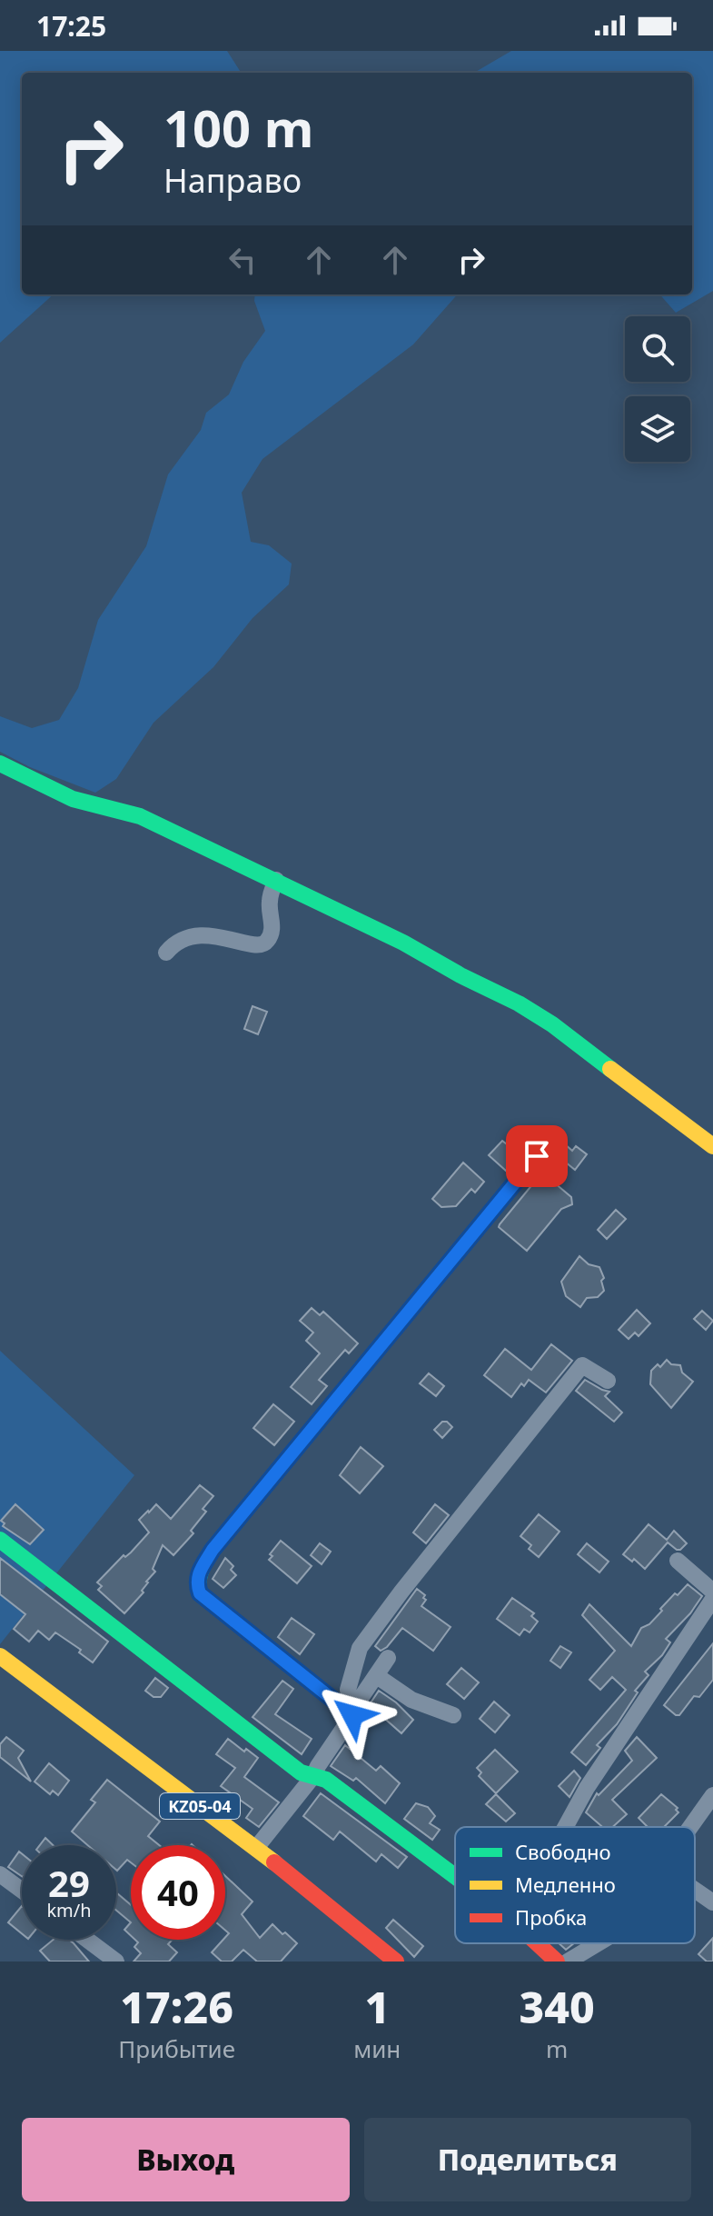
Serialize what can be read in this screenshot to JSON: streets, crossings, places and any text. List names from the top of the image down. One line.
{"streets":{"street":["KZ05-04"]},"legend":["Свободно","Медленно","Пробка"],"page":{"status":"17:25","turn":["100 m","Направо"],"speed":"29 km/h","limit":"40","eta":["17:26","Прибытие","1","мин","340","m"],"buttons":["Выход","Поделиться"]}}
